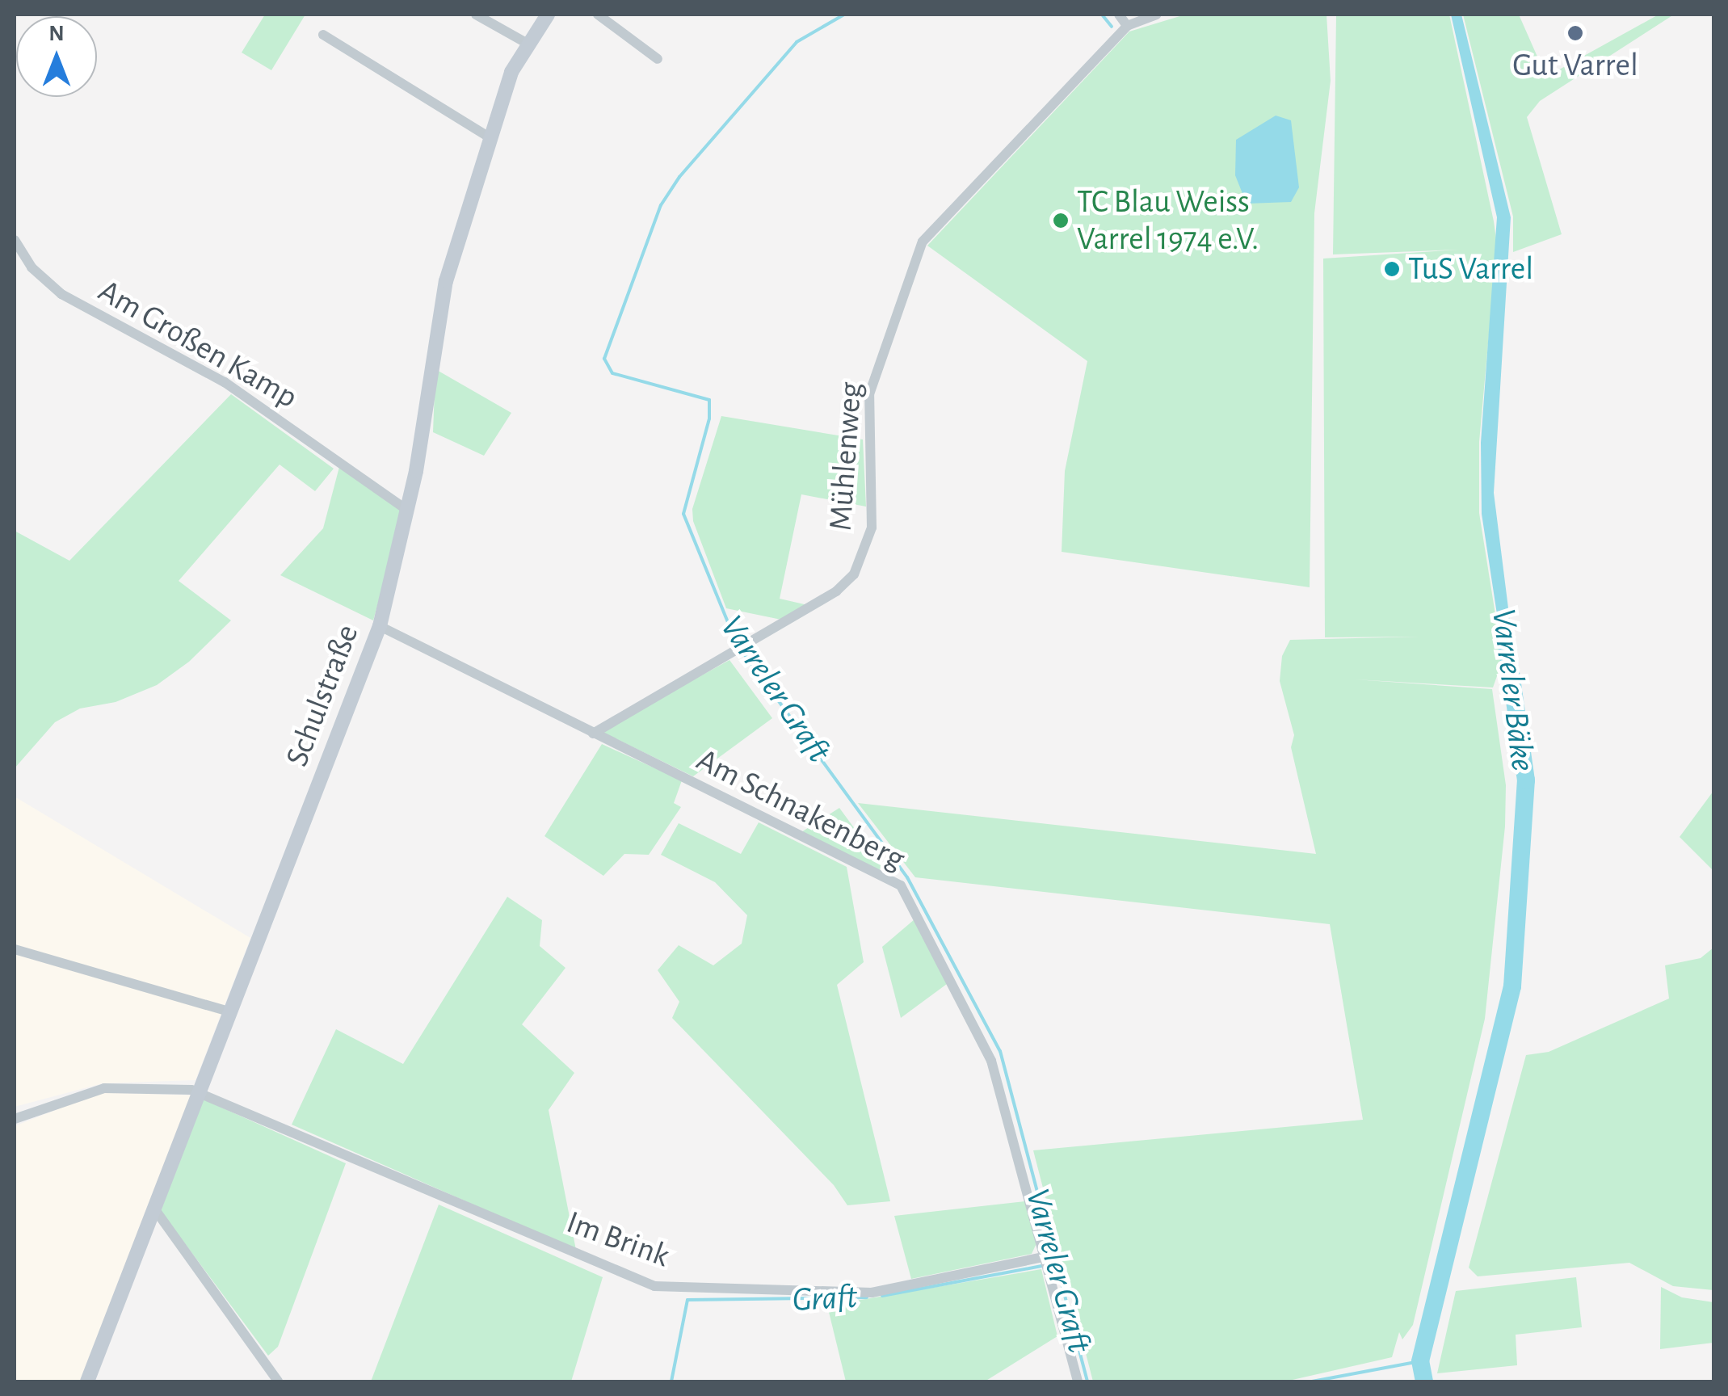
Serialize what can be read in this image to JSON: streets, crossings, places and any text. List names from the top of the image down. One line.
{"streets":{"street":["Am Großen Kamp","Mühlenweg","Schulstraße","Am Schnakenberg","Im Brink"]},"crossings":[["Am Großen Kamp","Schulstraße"],["Mühlenweg","Am Schnakenberg"],["Schulstraße","Am Schnakenberg"],["Schulstraße","Im Brink"],["Am Schnakenberg","Im Brink"]],"water":["Varreler Graft","Varreler Bäke","Graft"],"places":["Gut Varrel","TC Blau Weiss Varrel 1974 e.V.","TuS Varrel"],"north":"top"}
